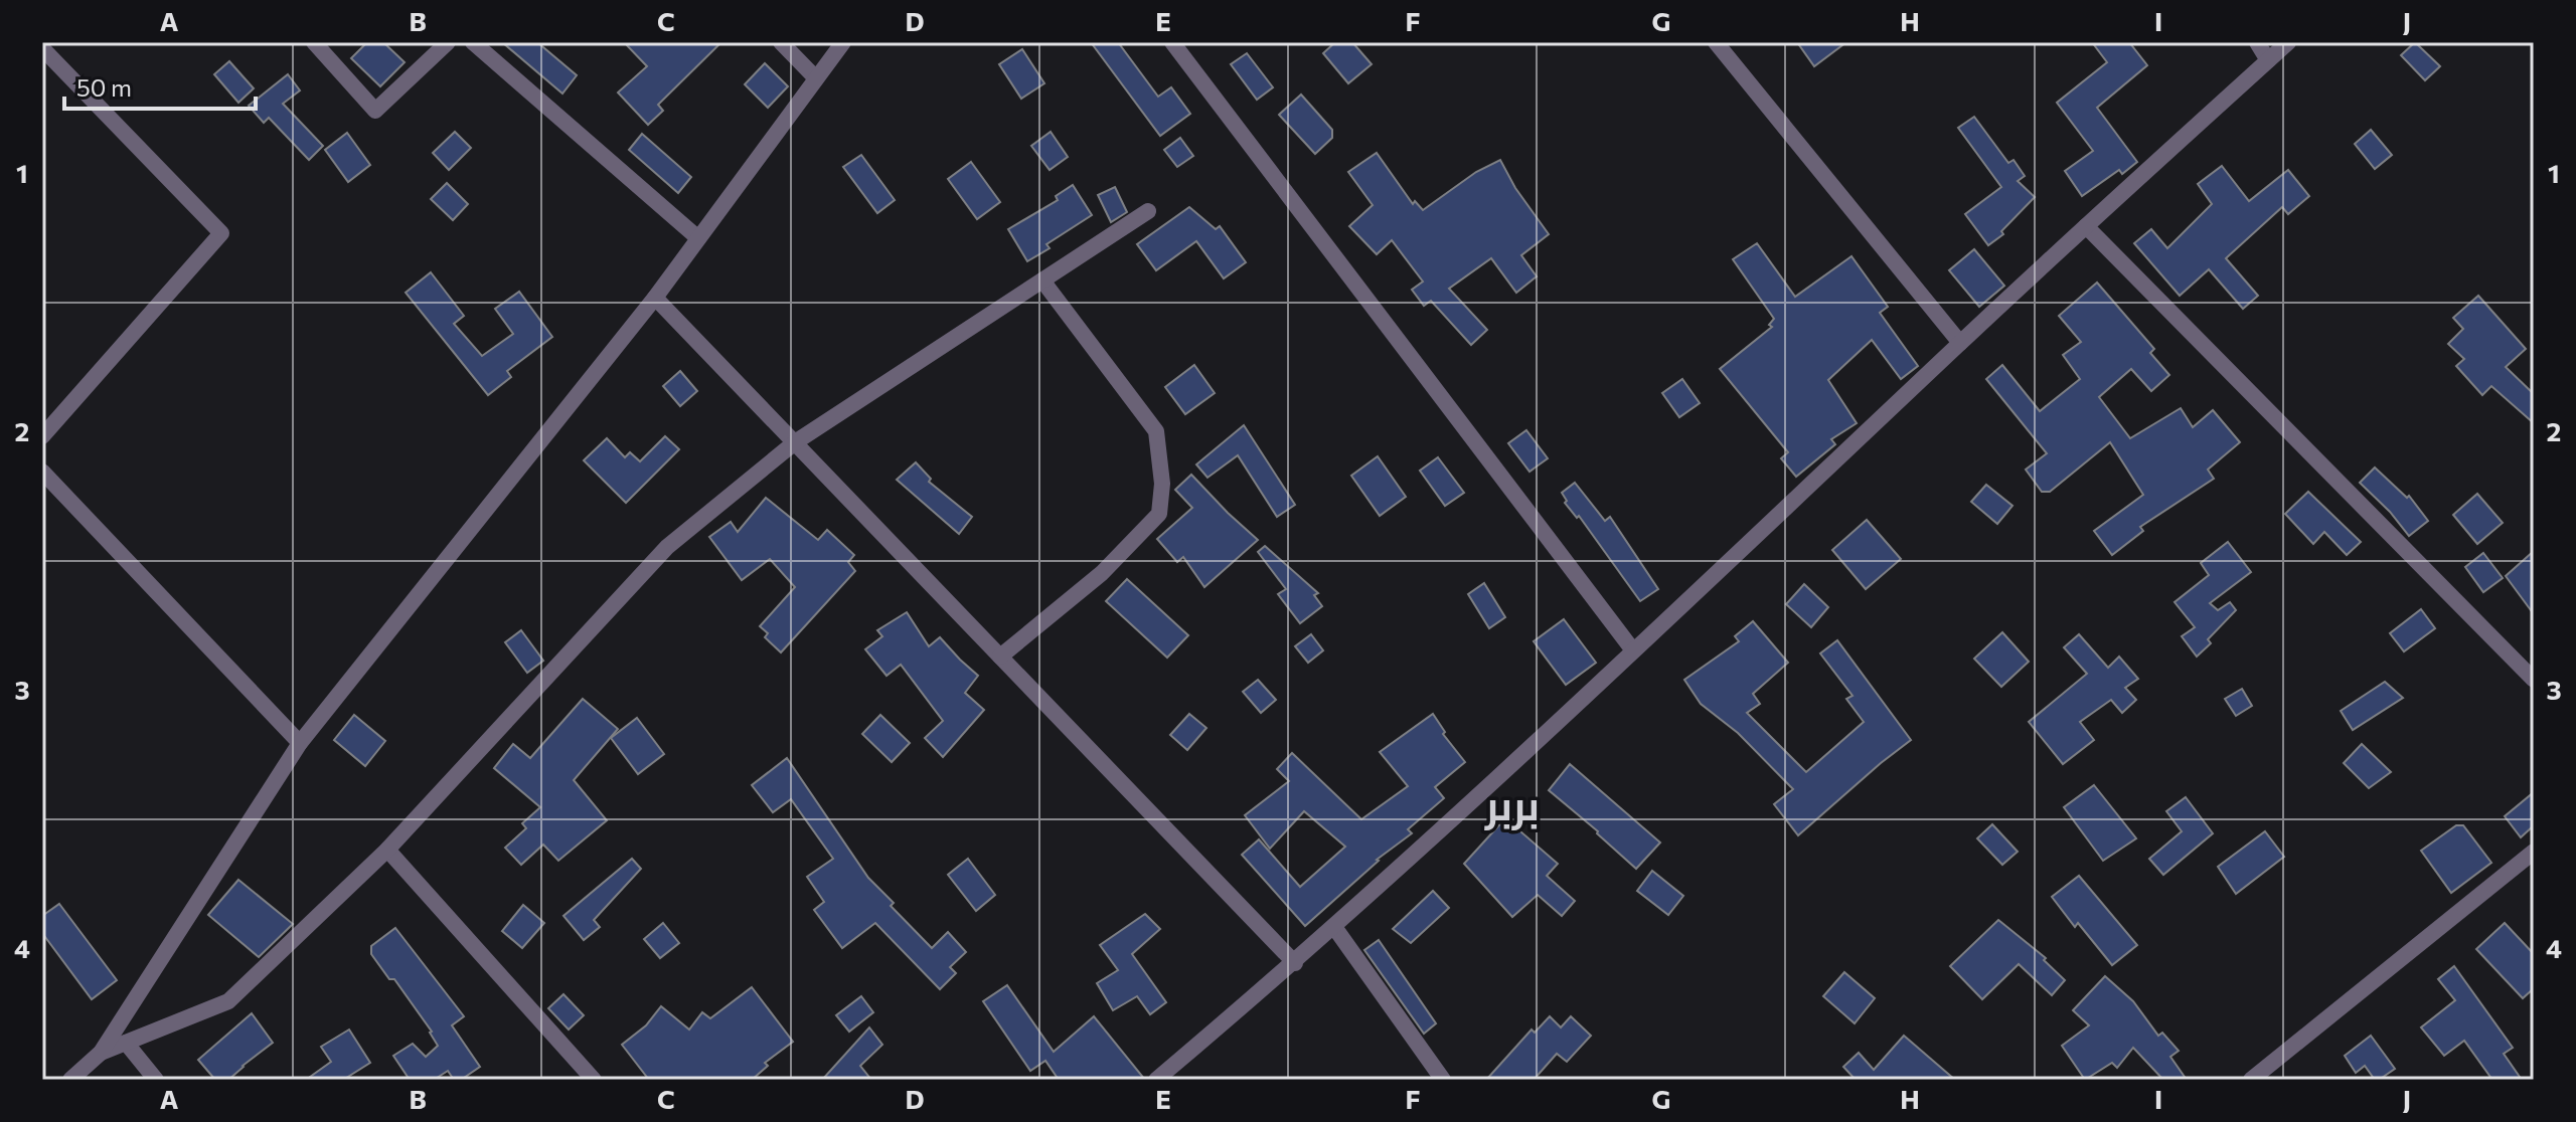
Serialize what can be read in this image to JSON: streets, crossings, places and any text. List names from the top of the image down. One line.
{"districts":["بربر"],"scale_bar":"50 m","grid":{"columns":["A","B","C","D","E","F","G","H","I","J"],"rows":["1","2","3","4"]}}
